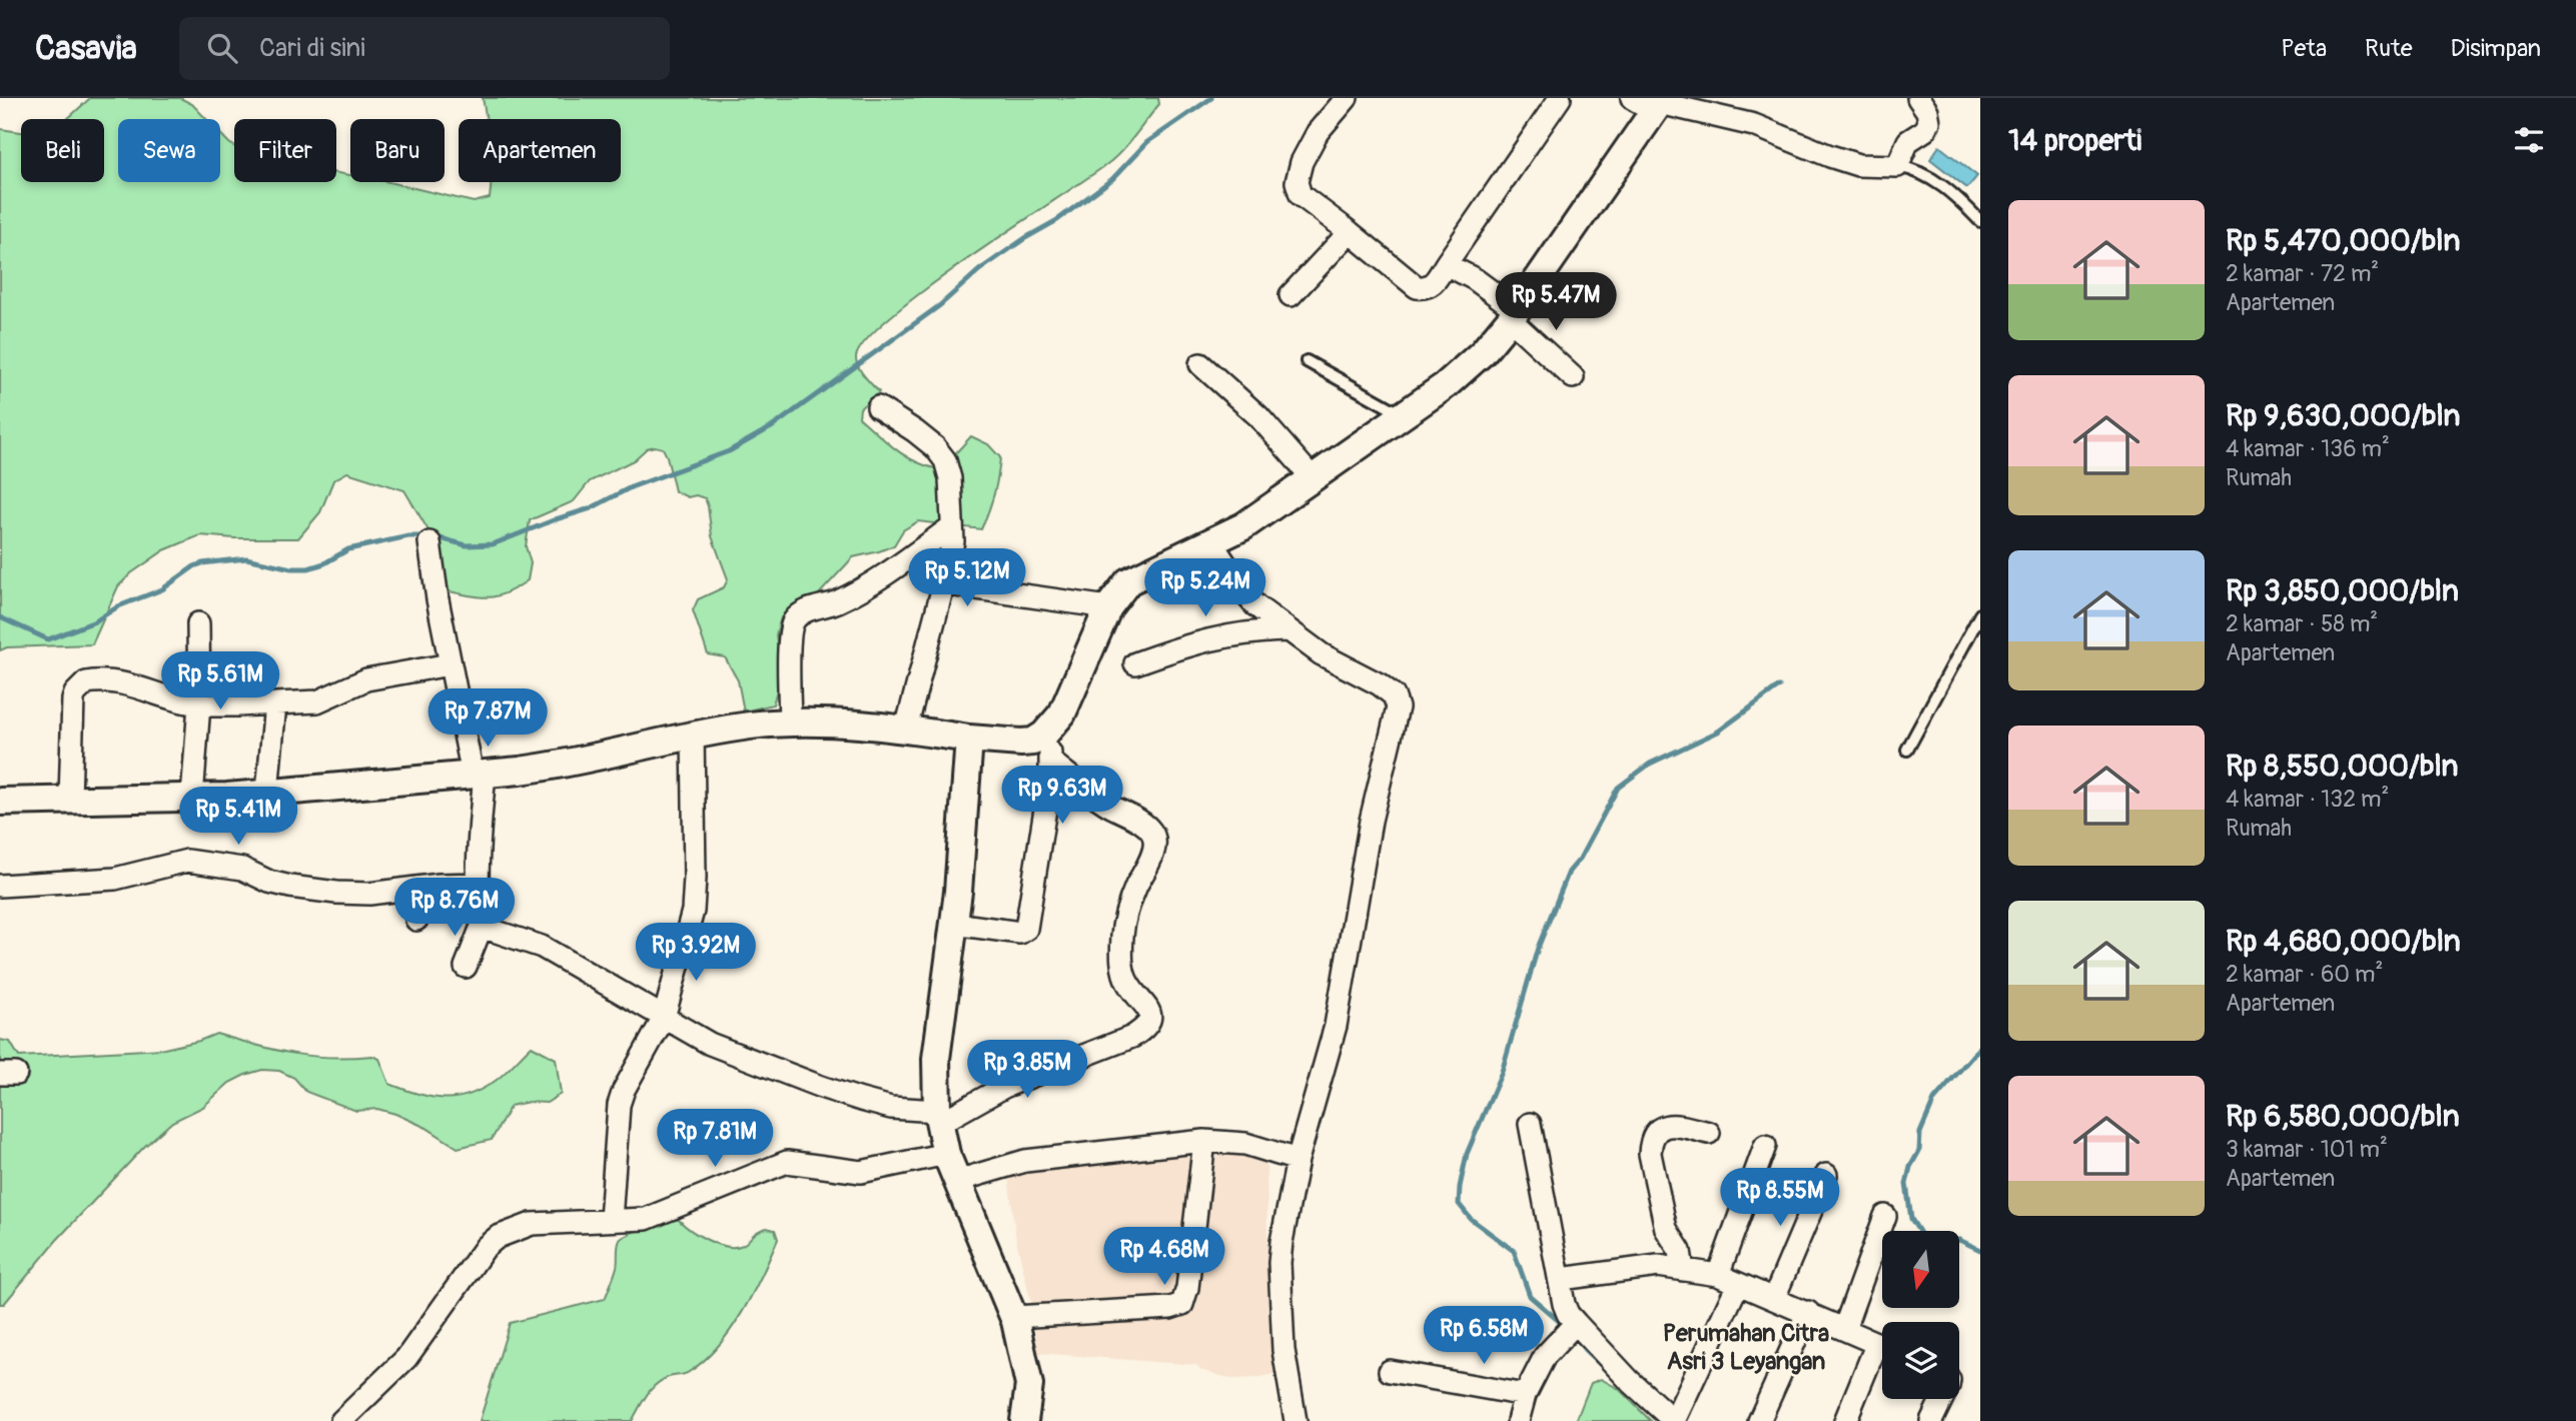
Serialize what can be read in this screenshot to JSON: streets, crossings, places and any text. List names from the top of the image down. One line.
{"districts":["Perumahan Citra Asri 3 Leyangan"],"north":"bottom","page":{"header":"Casavia","search":"Cari di sini","nav":["Peta","Rute","Disimpan"],"heading":"14 properti","chip":["Beli","Sewa","Filter","Baru","Apartemen"],"list":[{"name":"Rp 5,470,000/bln","note":"2 kamar · 72 m² · Apartemen"},{"name":"Rp 9,630,000/bln","note":"4 kamar · 136 m² · Rumah"},{"name":"Rp 3,850,000/bln","note":"2 kamar · 58 m² · Apartemen"},{"name":"Rp 8,550,000/bln","note":"4 kamar · 132 m² · Rumah"},{"name":"Rp 4,680,000/bln","note":"2 kamar · 60 m² · Apartemen"},{"name":"Rp 6,580,000/bln","note":"3 kamar · 101 m² · Apartemen"}],"price":["Rp 5.47M","Rp 5.12M","Rp 5.24M","Rp 5.61M","Rp 7.87M","Rp 9.63M","Rp 5.41M","Rp 8.76M","Rp 3.92M","Rp 3.85M","Rp 7.81M","Rp 8.55M","Rp 4.68M","Rp 6.58M"]}}
